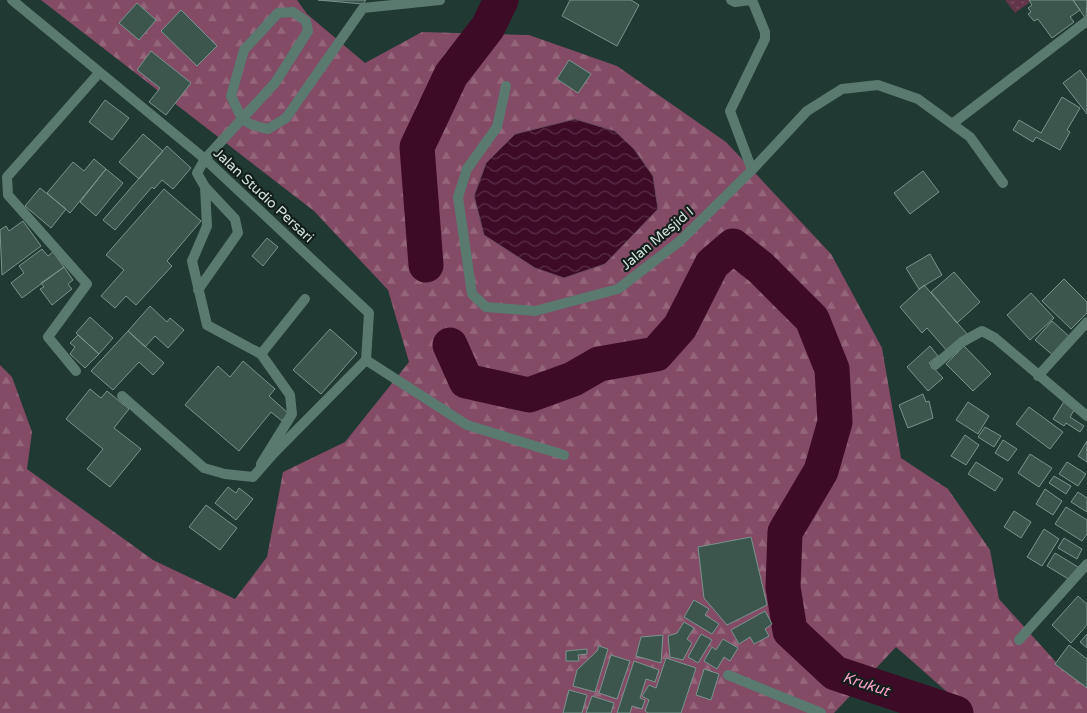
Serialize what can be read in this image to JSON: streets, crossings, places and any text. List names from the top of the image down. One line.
{"streets":{"street":["Jalan Studio Persari","Jalan Mesjid I"]},"water":["Krukut"]}
